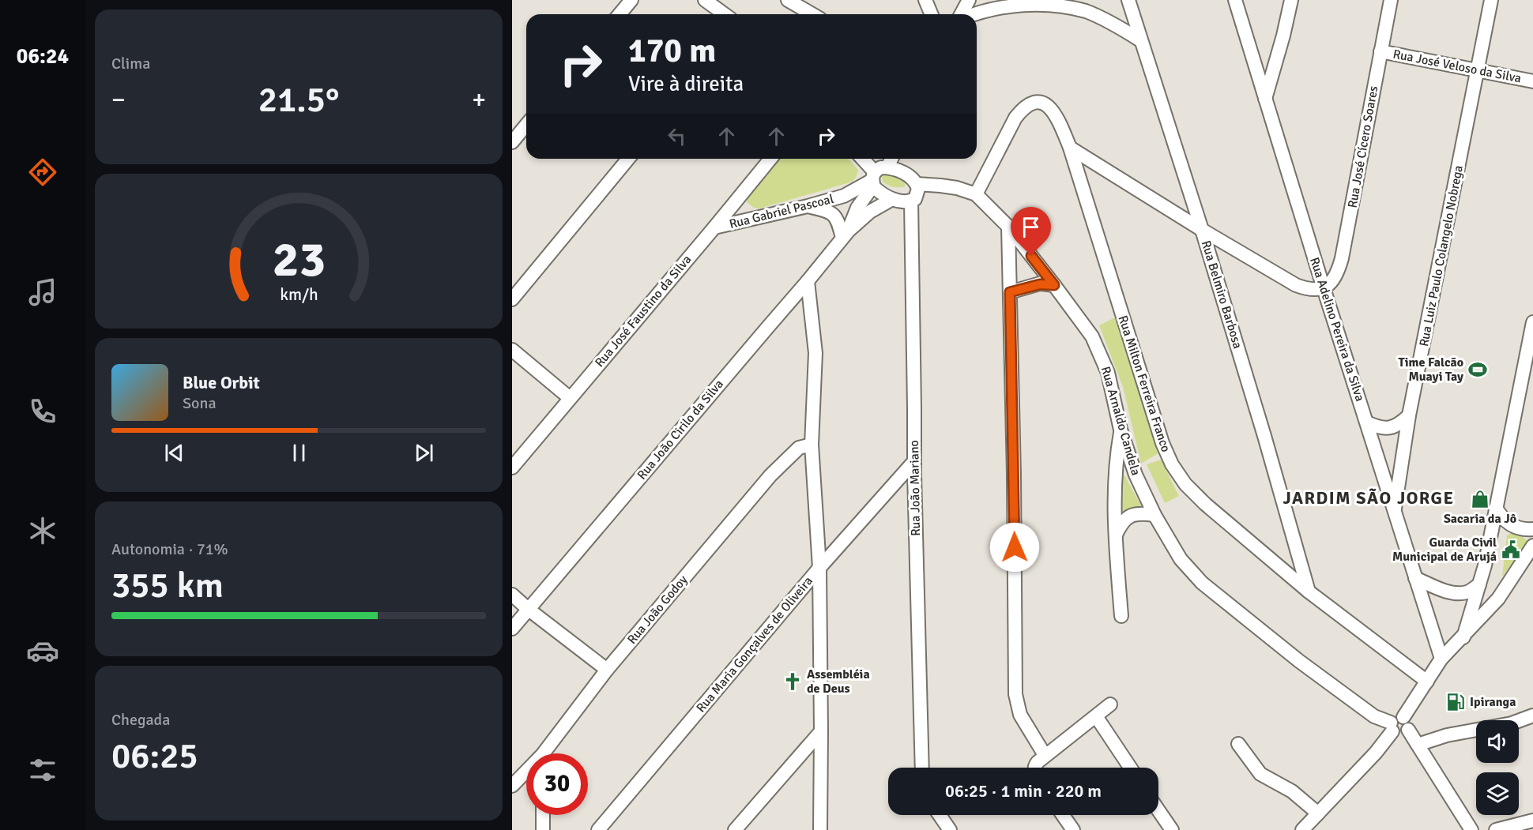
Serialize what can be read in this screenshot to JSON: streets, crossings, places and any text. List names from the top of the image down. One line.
{"streets":{"street":["Rua José Veloso da Silva","Rua José Cícero Soares","Rua Gabriel Pascoal","Rua Luiz Paulo Colangelo Nobrega","Rua Belmiro Barbosa","Rua José Faustino da Silva","Rua Adelino Pereira da Silva","Rua Milton Ferreira Franco","Rua Arnaldo Candela","Rua João Cirilo da Silva","Rua João Mariano","Rua João Godoy","Rua Maria Gonçalves de Oliveira"]},"crossings":[["Rua José Veloso da Silva","Rua José Cícero Soares"],["Rua José Veloso da Silva","Rua Luiz Paulo Colangelo Nobrega"],["Rua José Cícero Soares","Rua Adelino Pereira da Silva"],["Rua Gabriel Pascoal","Rua José Faustino da Silva"],["Rua Gabriel Pascoal","Rua João Cirilo da Silva"],["Rua Gabriel Pascoal","Rua João Mariano"],["Rua Luiz Paulo Colangelo Nobrega","Rua Adelino Pereira da Silva"],["Rua Belmiro Barbosa","Rua Milton Ferreira Franco"],["Rua Milton Ferreira Franco","Rua Arnaldo Candela"],["Rua João Cirilo da Silva","Rua João Mariano"],["Rua João Mariano","Rua Maria Gonçalves de Oliveira"]],"districts":["JARDIM SÃO JORGE"],"places":{"sports":["Time Falcão Muayi Tay"],"shop":["Sacaria da Jô"],"public building":["Guarda Civil Municipal de Arujá"],"church":["Assembléia de Deus"],"fuel station":["Ipiranga"]},"page":{"tabs":"06:24","tile":["Clima",["Autonomia · 71%","355 km"],["Chegada","06:25"]],"turn":["170 m","Vire à direita"],"heat":["−","21.5°","+"],"song":["Blue Orbit","Sona"],"limit":"30","trip":"06:25 · 1 min · 220 m","gauge":["23","km/h"]}}
